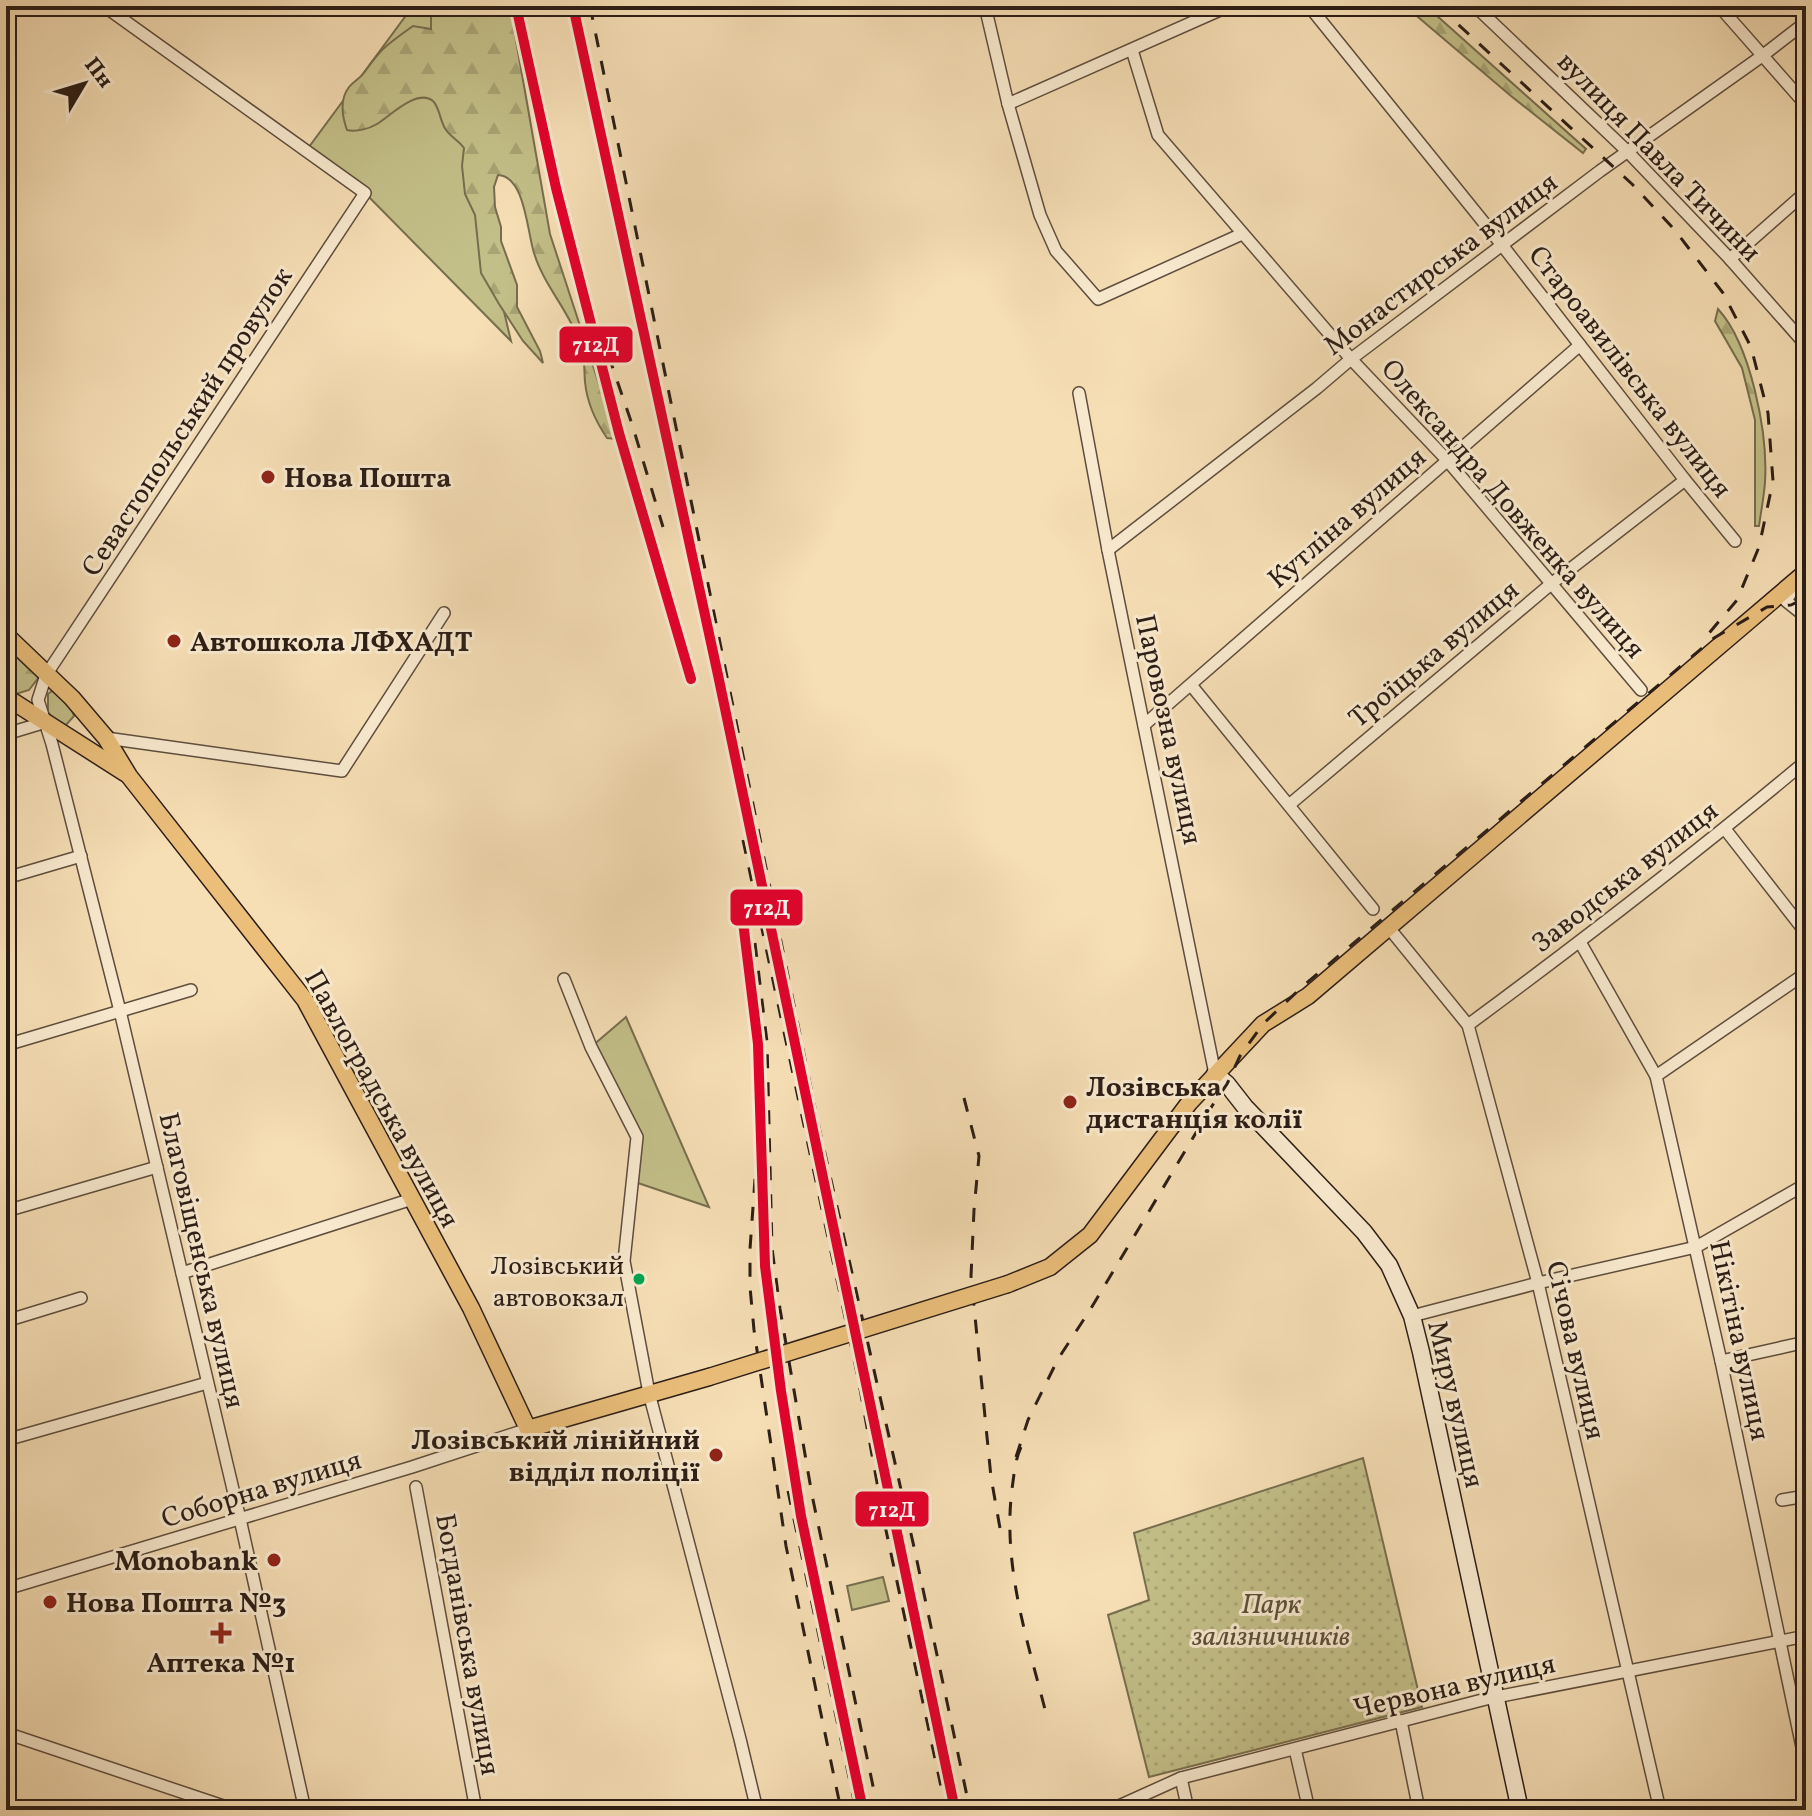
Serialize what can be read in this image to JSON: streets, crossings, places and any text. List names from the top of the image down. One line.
{"streets":{"main road":["Павлоградська вулиця","Миру вулиця"],"street":["вулиця Павла Тичини","Монастирська вулиця","Староавилівська вулиця","Севастопольський провулок","Олександра Довженка вулиця","Кутліна вулиця","Троїцька вулиця","Паровозна вулиця","Заводська вулиця","Благовіщенська вулиця","Нікітіна вулиця","Січова вулиця","Соборна вулиця","Богданівська вулиця","Червона вулиця"]},"crossings":[["вулиця Павла Тичини","Монастирська вулиця"],["Монастирська вулиця","Староавилівська вулиця"],["Монастирська вулиця","Олександра Довженка вулиця"],["Монастирська вулиця","Паровозна вулиця"],["Староавилівська вулиця","Кутліна вулиця"],["Староавилівська вулиця","Троїцька вулиця"],["Севастопольський провулок","Павлоградська вулиця"],["Севастопольський провулок","Благовіщенська вулиця"],["Олександра Довженка вулиця","Кутліна вулиця"],["Олександра Довженка вулиця","Троїцька вулиця"],["Кутліна вулиця","Паровозна вулиця"],["Паровозна вулиця","Миру вулиця"],["Заводська вулиця","Нікітіна вулиця"],["Заводська вулиця","Січова вулиця"],["Павлоградська вулиця","Благовіщенська вулиця"],["Павлоградська вулиця","Соборна вулиця"],["Благовіщенська вулиця","Соборна вулиця"],["Нікітіна вулиця","Червона вулиця"],["Січова вулиця","Червона вулиця"],["Миру вулиця","Червона вулиця"]],"parks":["Парк залізничників"],"places":{"other":["Нова Пошта","Автошкола ЛФХАДТ","Лозівська дистанція колії","Лозівський автовокзал","Лозівський лінійний відділ поліції","Monobank","Нова Пошта №3"],"health":["Аптека №1"]},"lines":["transit line 712Д"],"north":"top right"}
